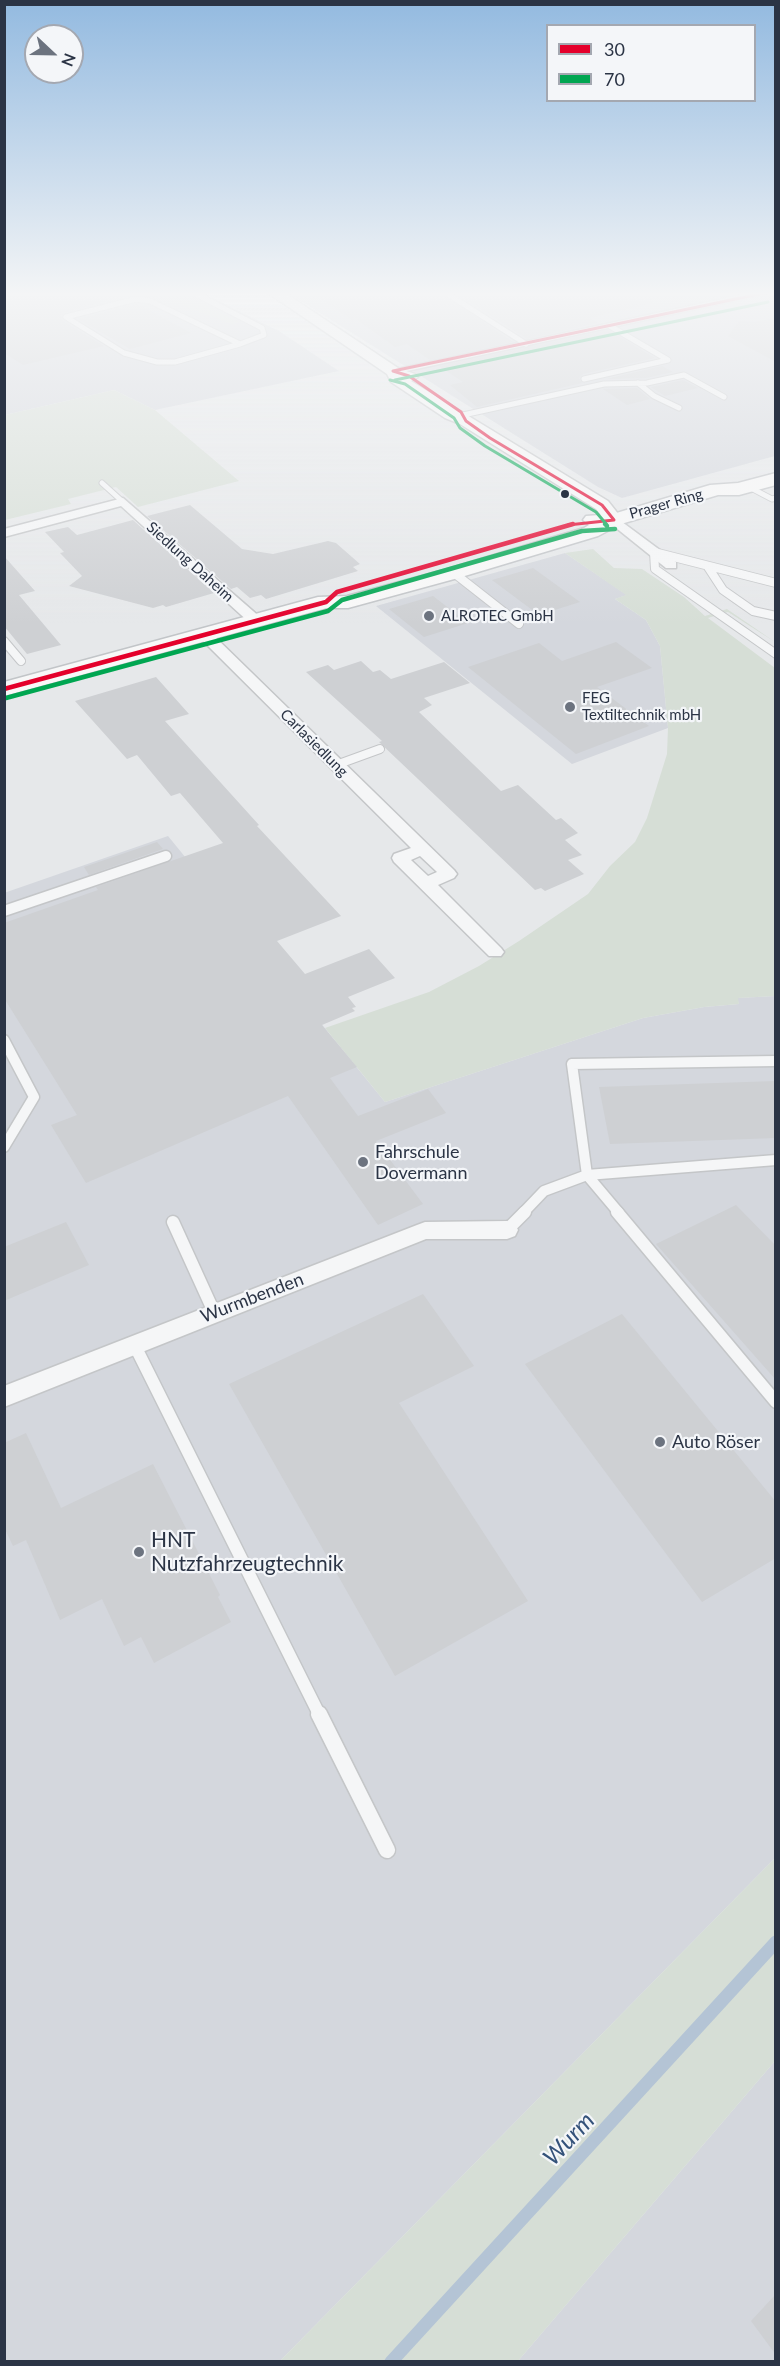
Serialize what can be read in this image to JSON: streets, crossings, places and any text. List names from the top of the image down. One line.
{"streets":{"main road":["Prager Ring"],"street":["Siedlung Daheim","Carlasiedlung","Wurmbenden"]},"crossings":[["Prager Ring","Siedlung Daheim"],["Prager Ring","Carlasiedlung"]],"water":["Wurm"],"places":["ALROTEC GmbH","FEG Textiltechnik mbH","Fahrschule Dovermann","Auto Röser","HNT Nutzfahrzeugtechnik"],"lines":["transit line 30","transit line 70"],"legend":["30","70"],"north":"right"}
